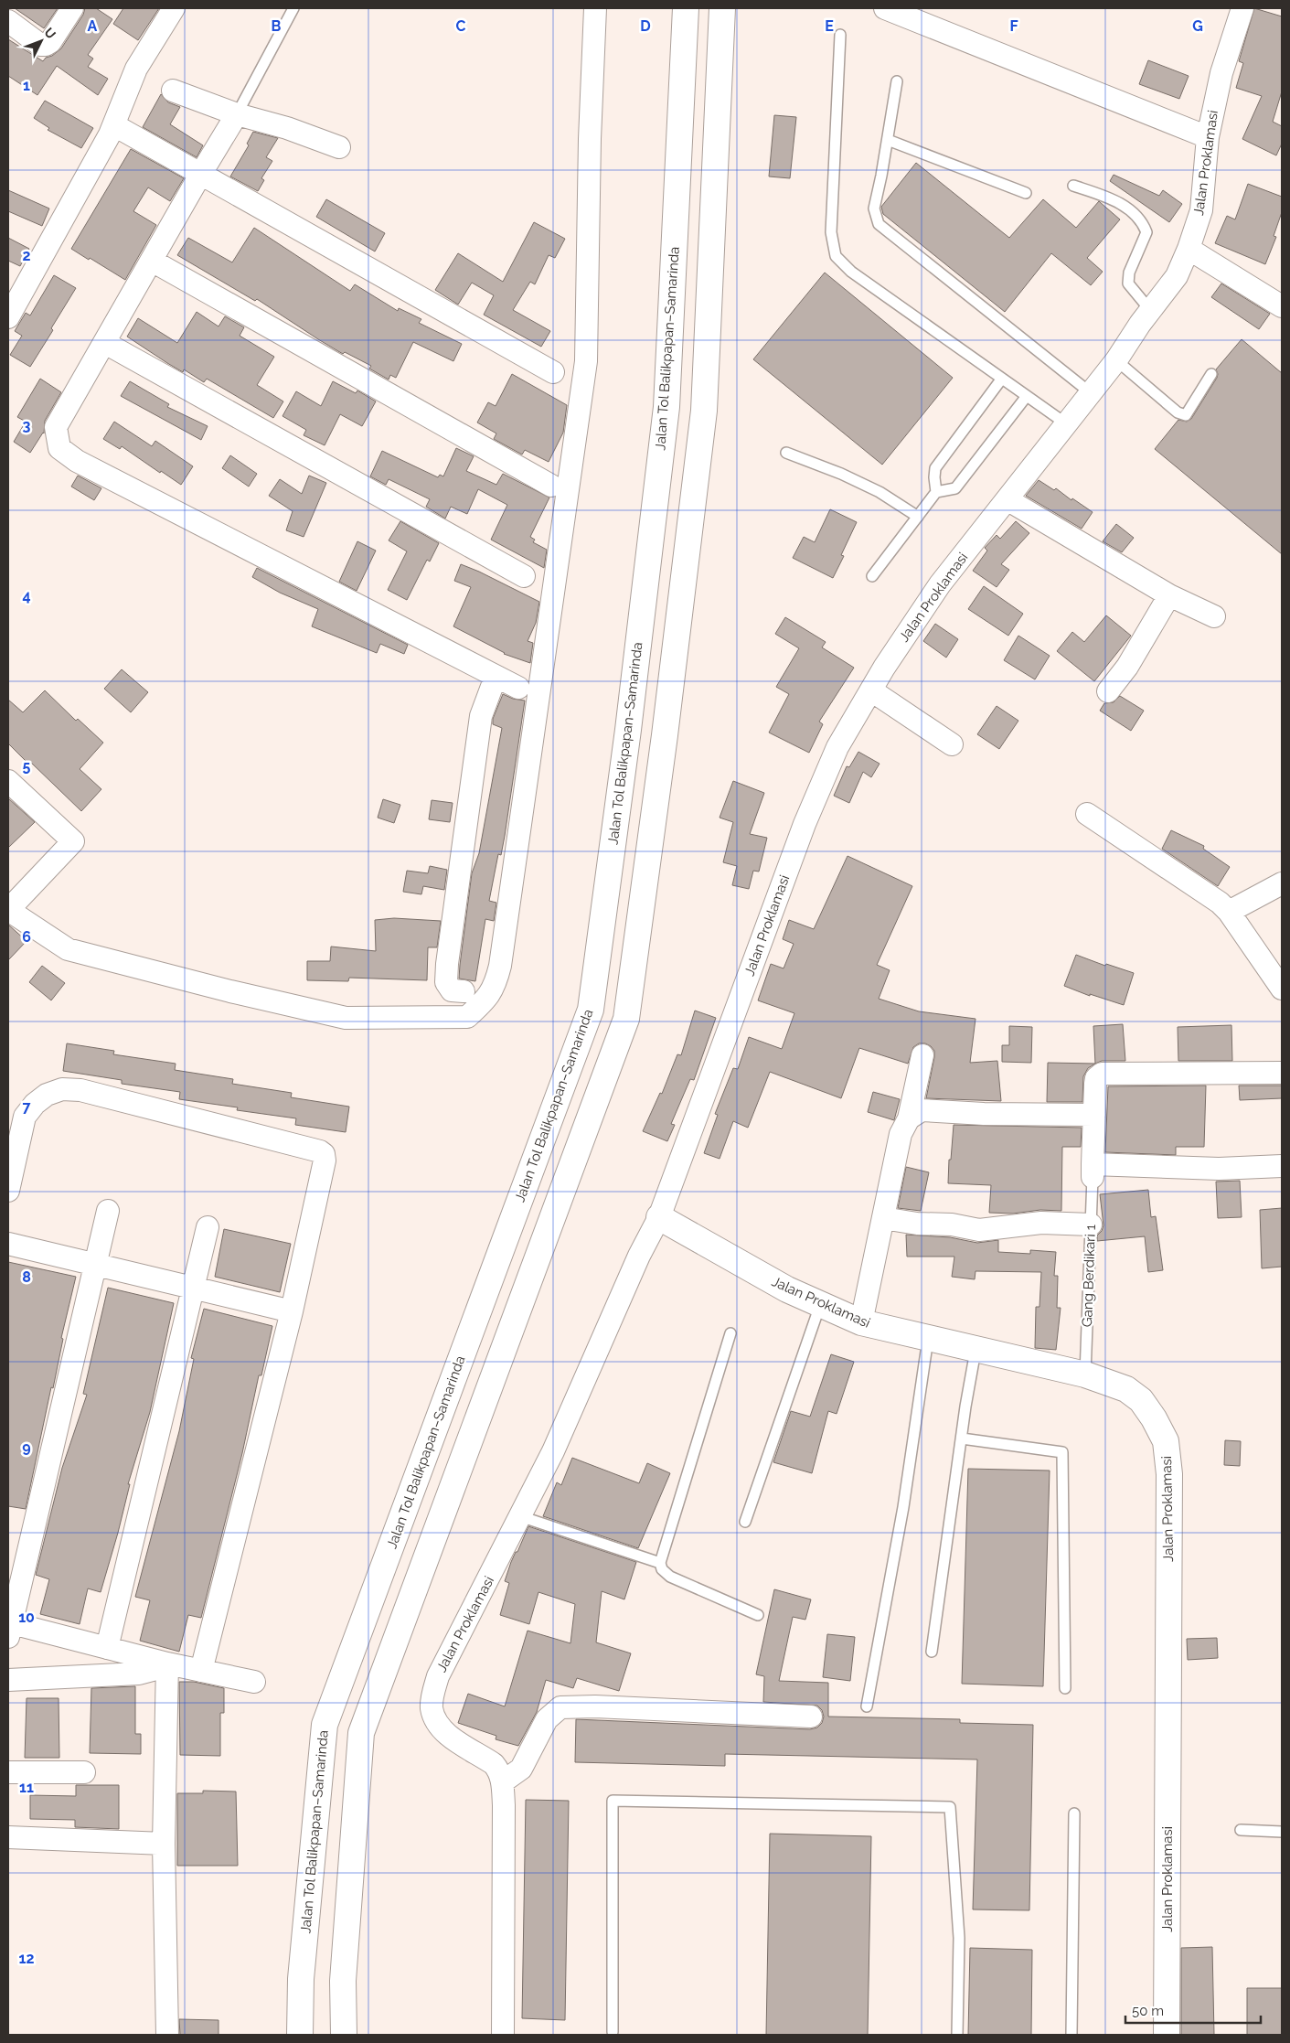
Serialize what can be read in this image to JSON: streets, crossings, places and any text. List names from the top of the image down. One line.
{"streets":{"main road":["Jalan Proklamasi","Jalan Tol Balikpapan–Samarinda"],"lane":["Gang Berdikari 1"]},"crossings":[["Jalan Proklamasi","Gang Berdikari 1"]],"scale_bar":"50 m","north":"top right","grid":{"columns":["A","B","C","D","E","F","G"],"rows":["1","2","3","4","5","6","7","8","9","10","11","12"]}}
